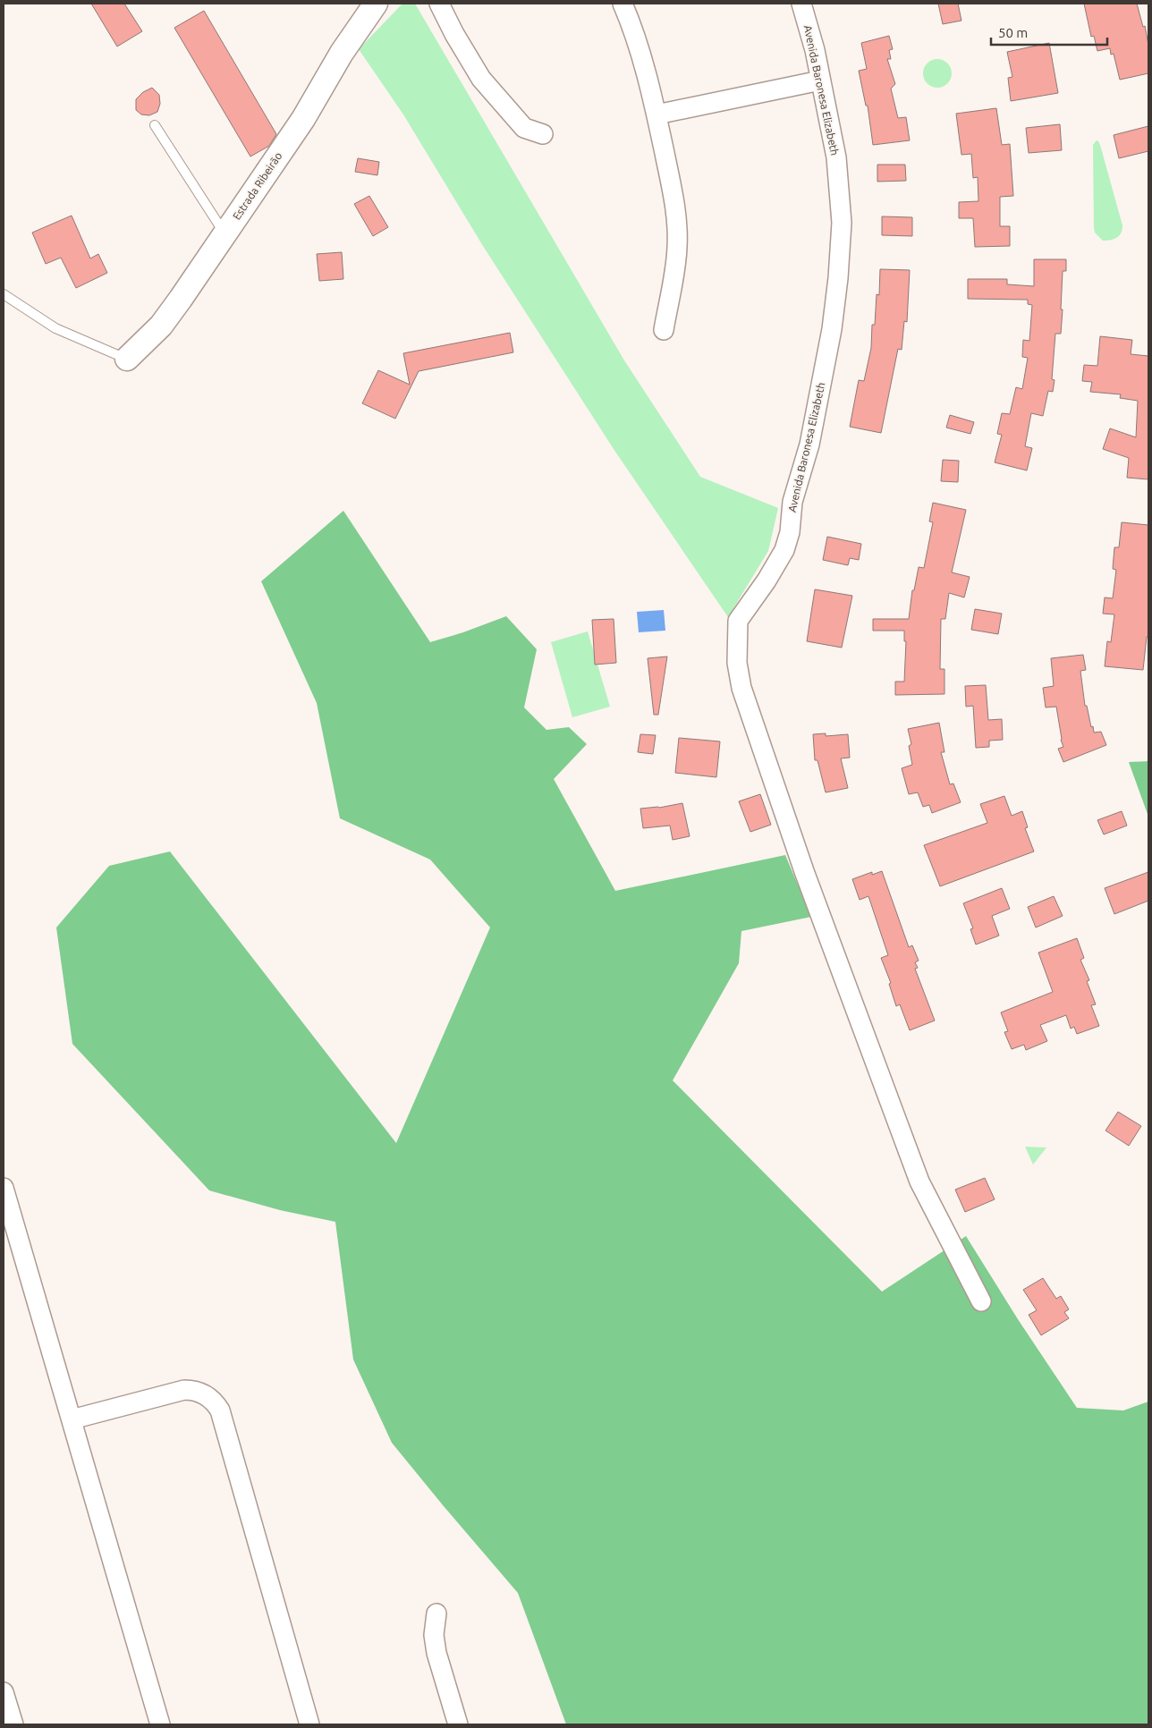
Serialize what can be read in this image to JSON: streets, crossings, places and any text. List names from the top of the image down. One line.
{"streets":{"street":["Avenida Baronesa Elizabeth","Estrada Ribeirão"]},"scale_bar":"50 m"}
